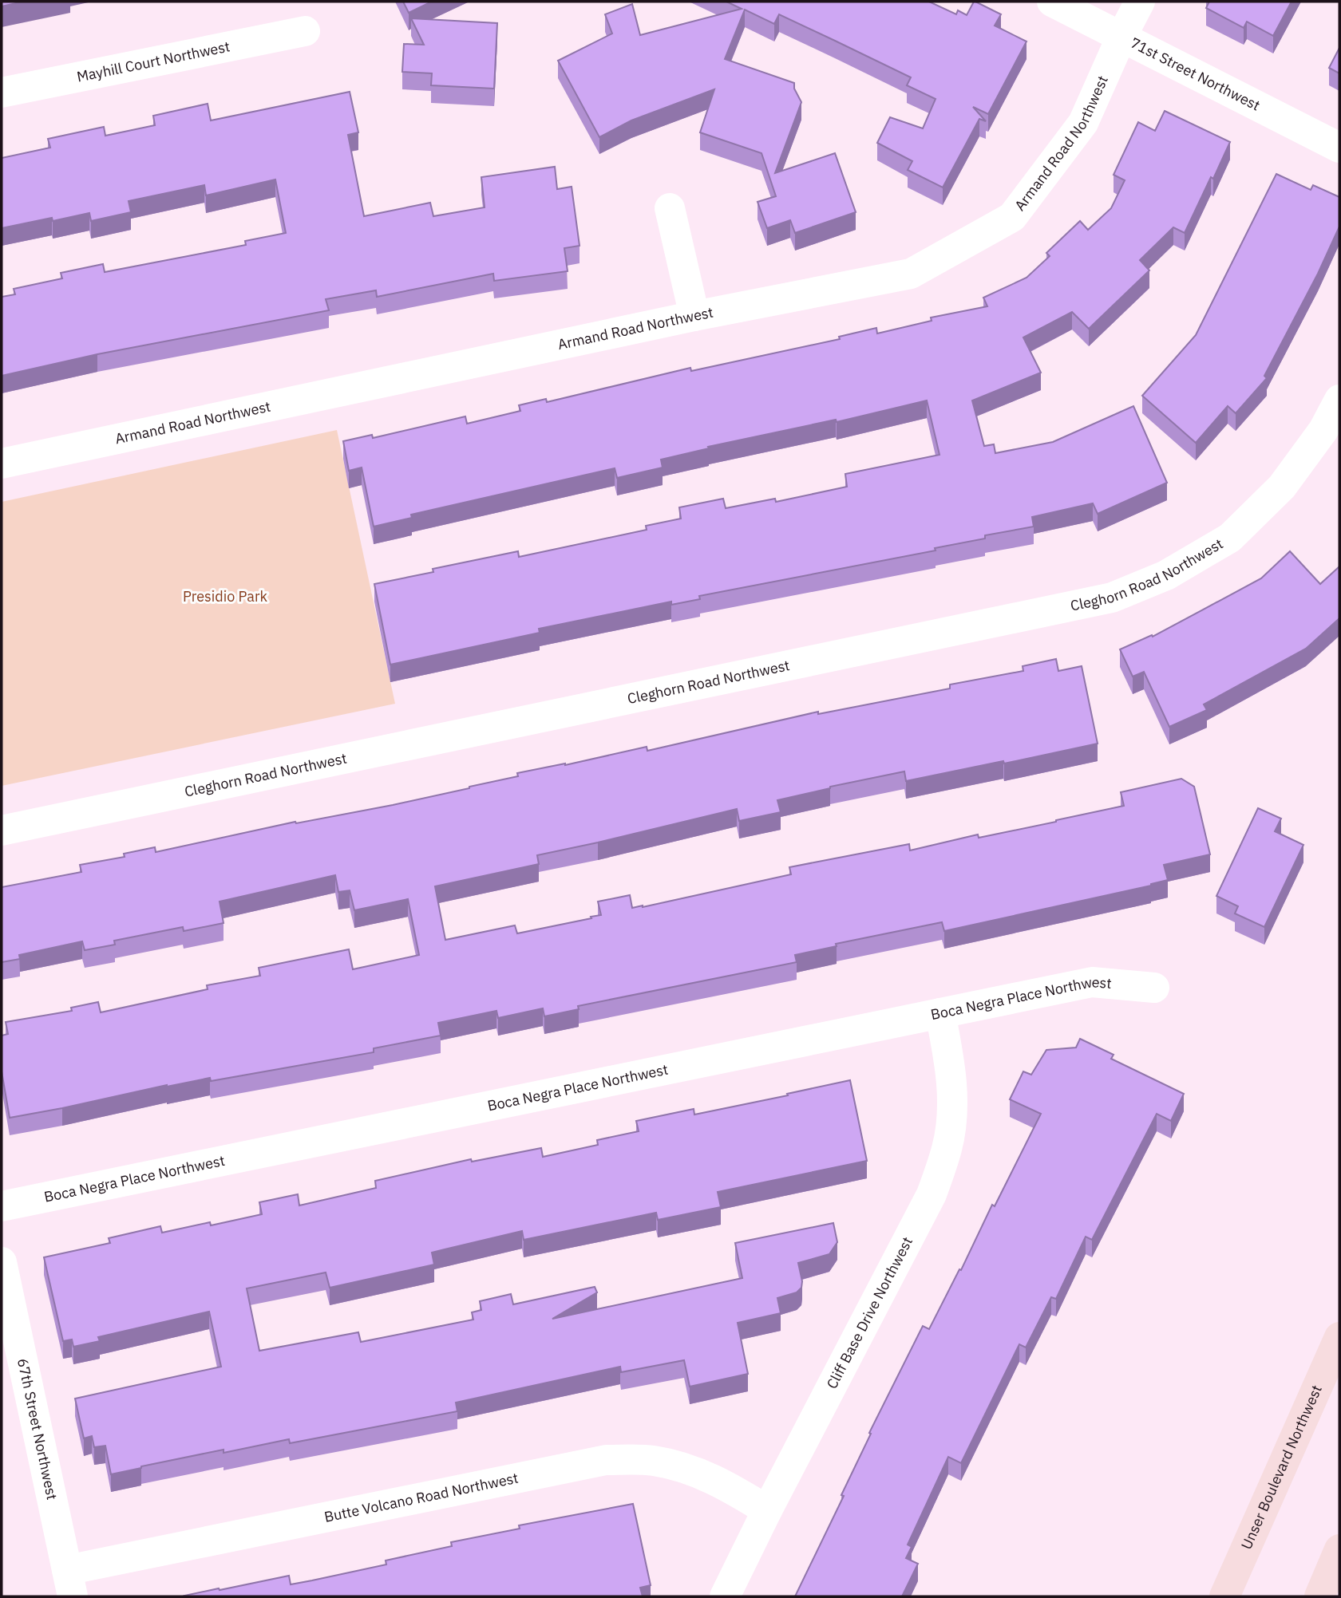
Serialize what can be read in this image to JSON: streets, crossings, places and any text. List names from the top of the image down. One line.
{"streets":{"main road":["Unser Boulevard Northwest"],"street":["Mayhill Court Northwest","71st Street Northwest","Armand Road Northwest","Cleghorn Road Northwest","Boca Negra Place Northwest","Cliff Base Drive Northwest","67th Street Northwest","Butte Volcano Road Northwest"]},"crossings":[["71st Street Northwest","Armand Road Northwest"],["Boca Negra Place Northwest","Cliff Base Drive Northwest"],["Cliff Base Drive Northwest","Butte Volcano Road Northwest"],["67th Street Northwest","Butte Volcano Road Northwest"]],"parks":["Presidio Park"]}
